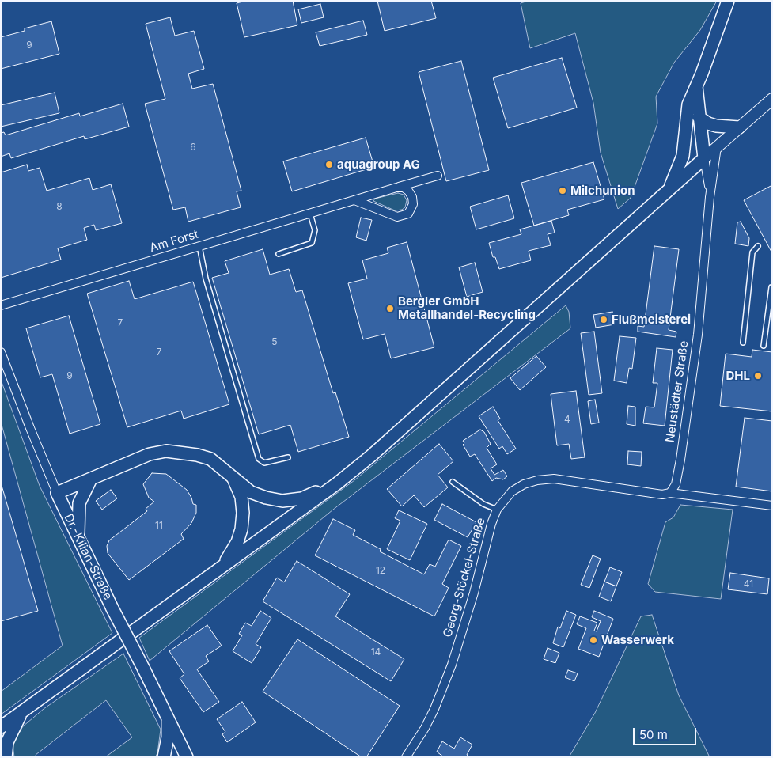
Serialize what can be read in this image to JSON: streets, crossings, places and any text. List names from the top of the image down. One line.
{"streets":{"main road":["Dr.-Kilian-Straße"],"street":["Am Forst","Neustädter Straße","Georg-Stöckel-Straße"]},"crossings":[["Neustädter Straße","Georg-Stöckel-Straße"]],"places":["aquagroup AG","Milchunion","Bergler GmbH Metallhandel-Recycling","Flußmeisterei","DHL","Wasserwerk"],"house_numbers":["9","6","8","7","5","7","9","4","11","12","41","14"],"scale_bar":"50 m"}
